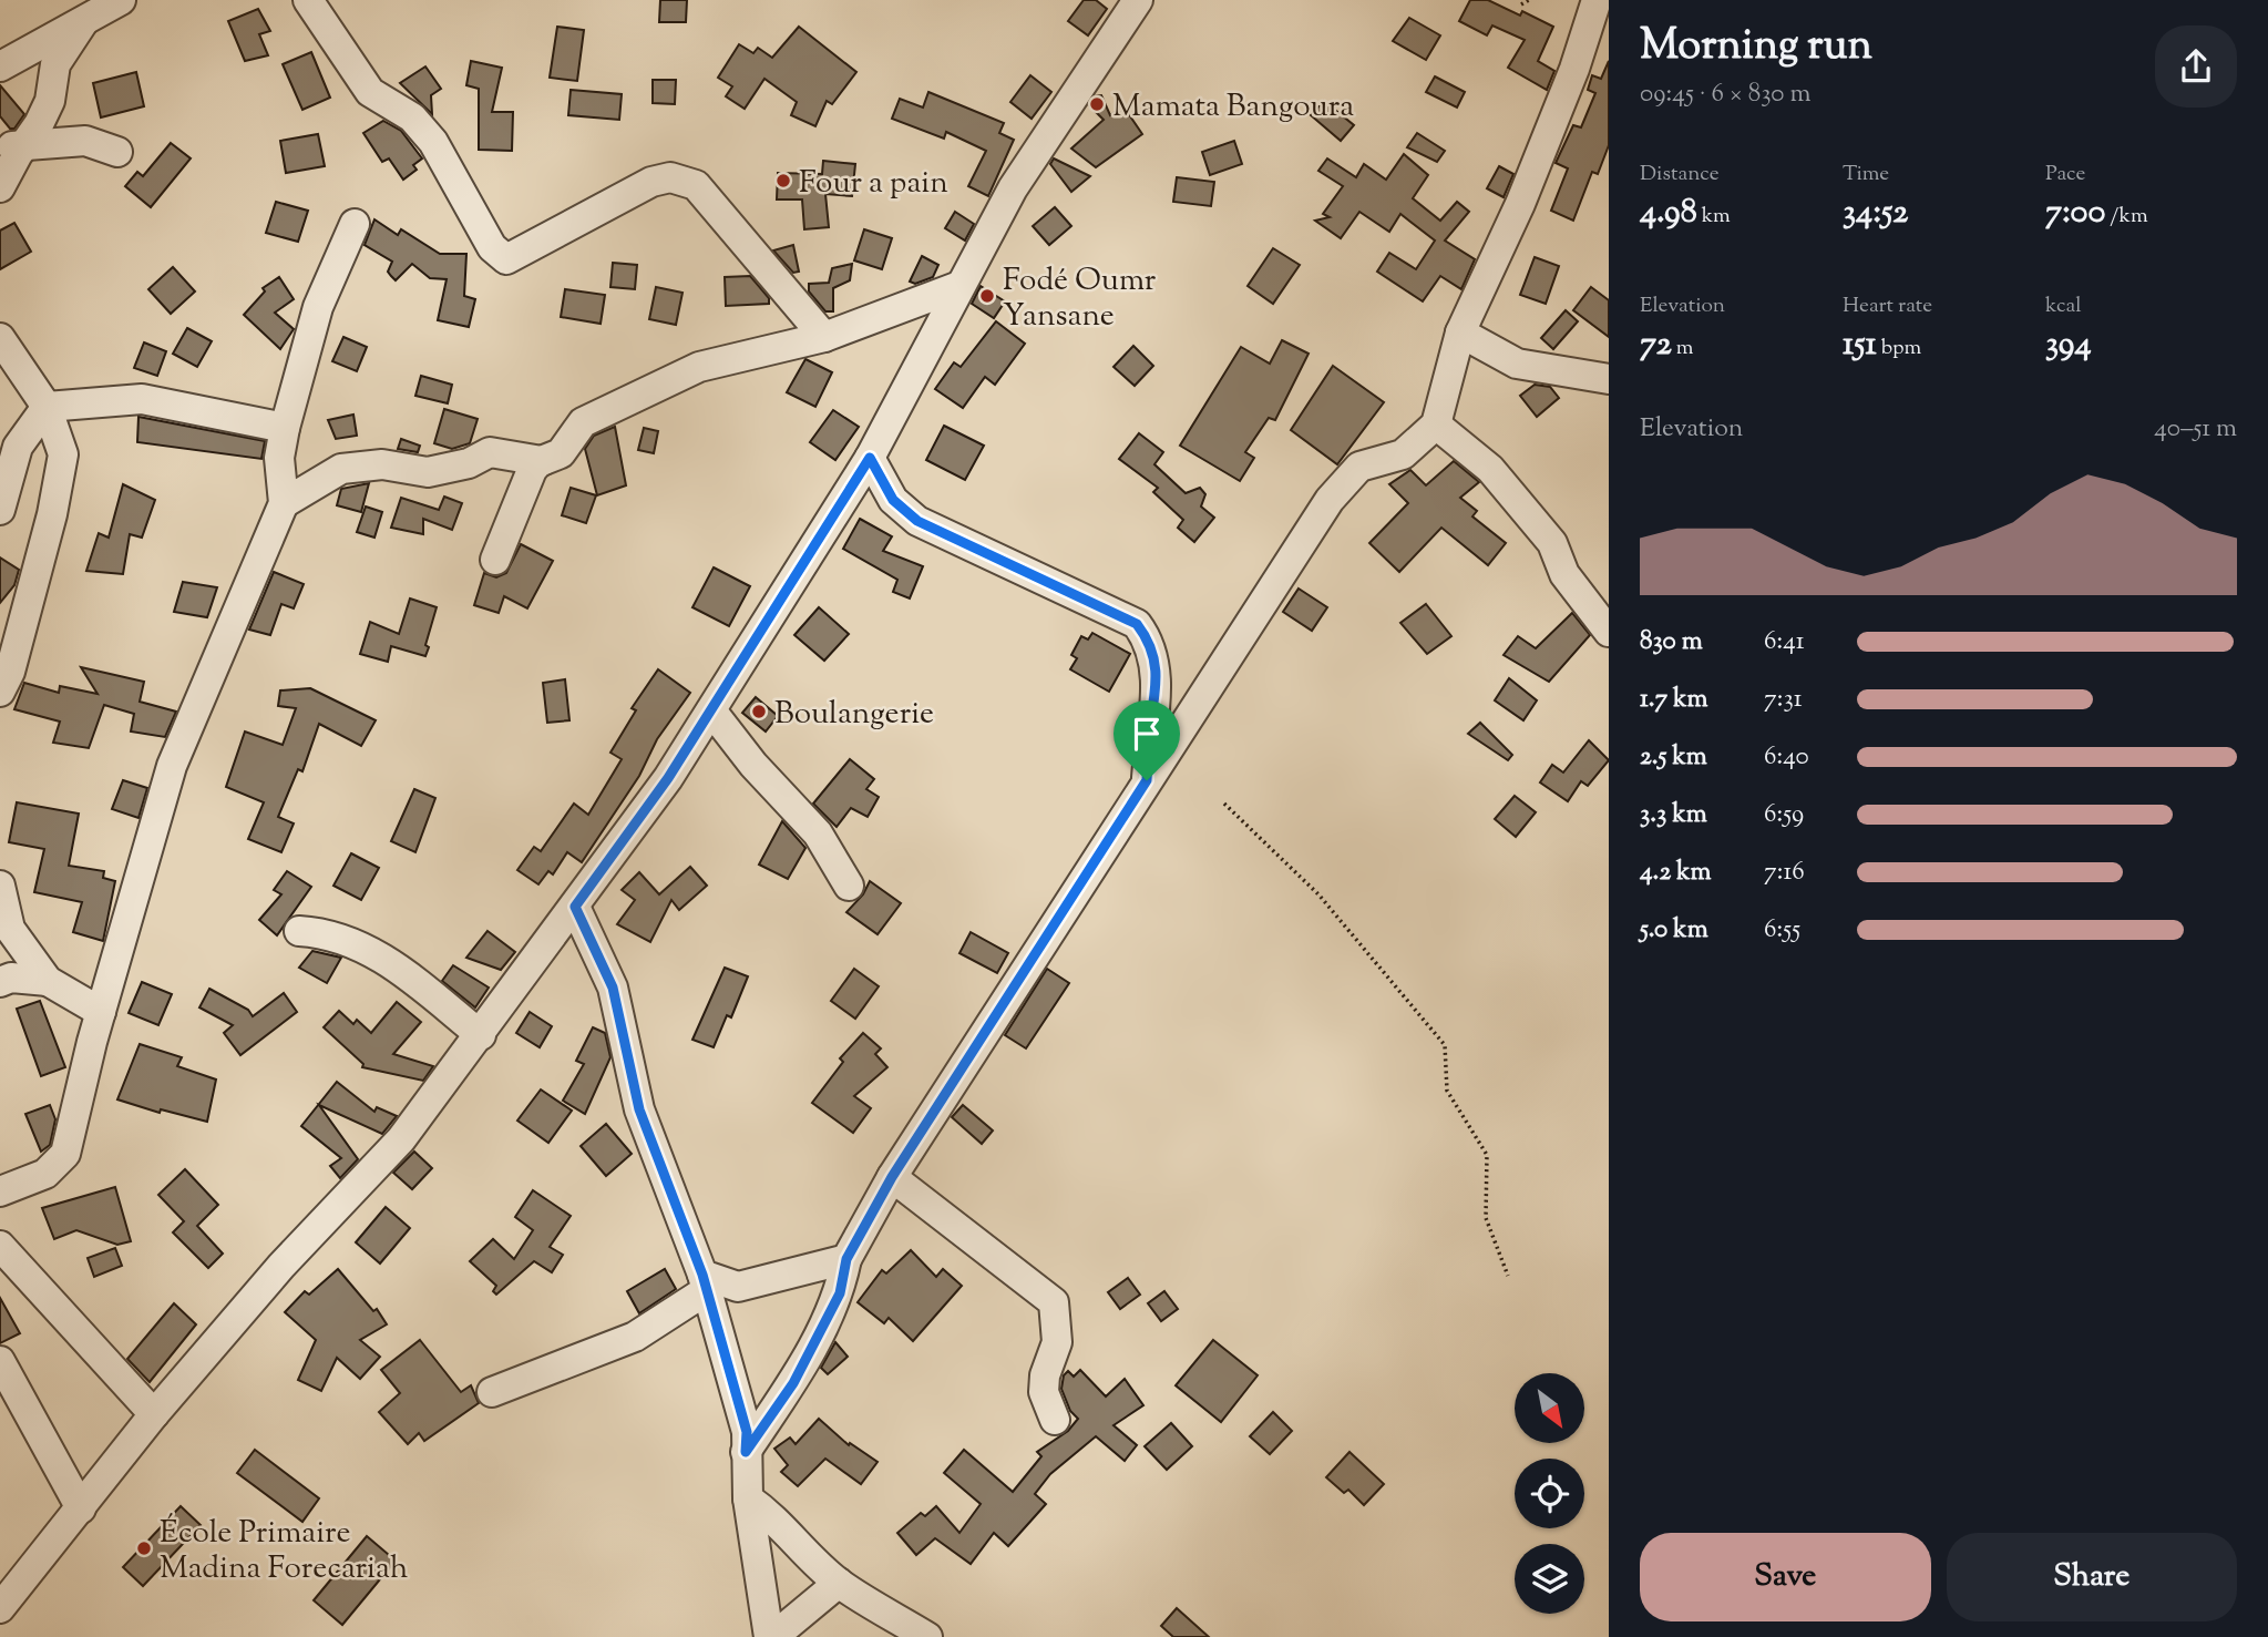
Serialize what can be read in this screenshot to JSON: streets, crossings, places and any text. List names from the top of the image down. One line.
{"places":["Mamata Bangoura","Four a pain","Fodé Oumr Yansane","Boulangerie","École Primaire Madina Forecariah"],"north":"bottom right","page":{"heading":["Morning run","09:45 · 6 × 830 m"],"stats":[["Distance","4.98 km"],["Time","34:52"],["Pace","7:00 /km"],["Elevation","72 m"],["Heart rate","151 bpm"],["kcal","394"]],"chart":["Elevation","40–51 m"],"list":[{"name":"830 m","note":"6:41"},{"name":"1.7 km","note":"7:31"},{"name":"2.5 km","note":"6:40"},{"name":"3.3 km","note":"6:59"},{"name":"4.2 km","note":"7:16"},{"name":"5.0 km","note":"6:55"}],"buttons":["Save","Share"]}}
